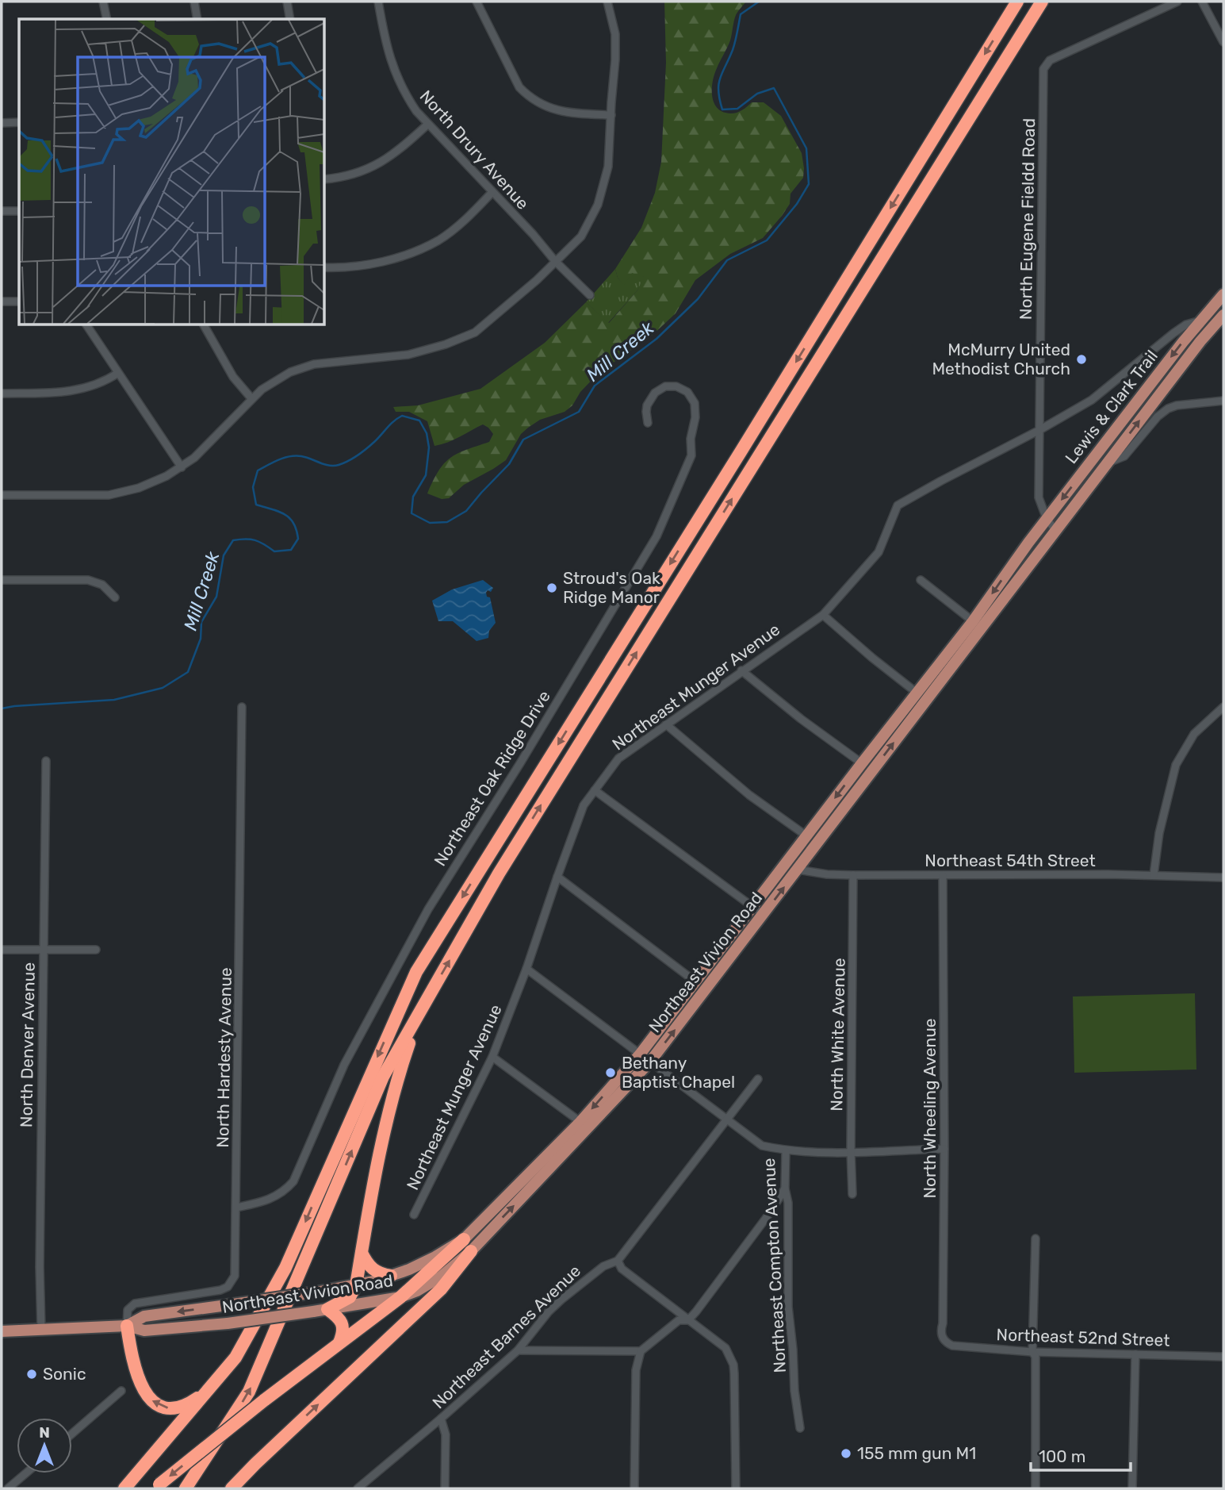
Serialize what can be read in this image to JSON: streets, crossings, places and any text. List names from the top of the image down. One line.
{"streets":{"main road":["Lewis & Clark Trail","Northeast Vivion Road"],"street":["North Drury Avenue","North Eugene Fieldd Road","Northeast Munger Avenue","Northeast Oak Ridge Drive","Northeast 54th Street","North White Avenue","North Denver Avenue","North Hardesty Avenue","North Wheeling Avenue","Northeast Compton Avenue","Northeast Barnes Avenue","Northeast 52nd Street"]},"crossings":[["North Eugene Fieldd Road","Lewis & Clark Trail"],["North Eugene Fieldd Road","Northeast Munger Avenue"],["Lewis & Clark Trail","Northeast Munger Avenue"],["Lewis & Clark Trail","Northeast Vivion Road"],["Northeast Munger Avenue","Northeast Compton Avenue"],["Northeast Oak Ridge Drive","North Hardesty Avenue"],["Northeast 54th Street","Northeast Vivion Road"],["Northeast 54th Street","North White Avenue"],["Northeast 54th Street","North Wheeling Avenue"],["Northeast Vivion Road","North Denver Avenue"],["Northeast Vivion Road","North Hardesty Avenue"],["Northeast Vivion Road","Northeast Compton Avenue"],["North Wheeling Avenue","Northeast 52nd Street"],["Northeast Compton Avenue","Northeast Barnes Avenue"]],"water":["Mill Creek"],"places":["McMurry United Methodist Church","Stroud's Oak Ridge Manor","Bethany Baptist Chapel","Sonic","155 mm gun M1"],"scale_bar":"100 m","north":"top"}
